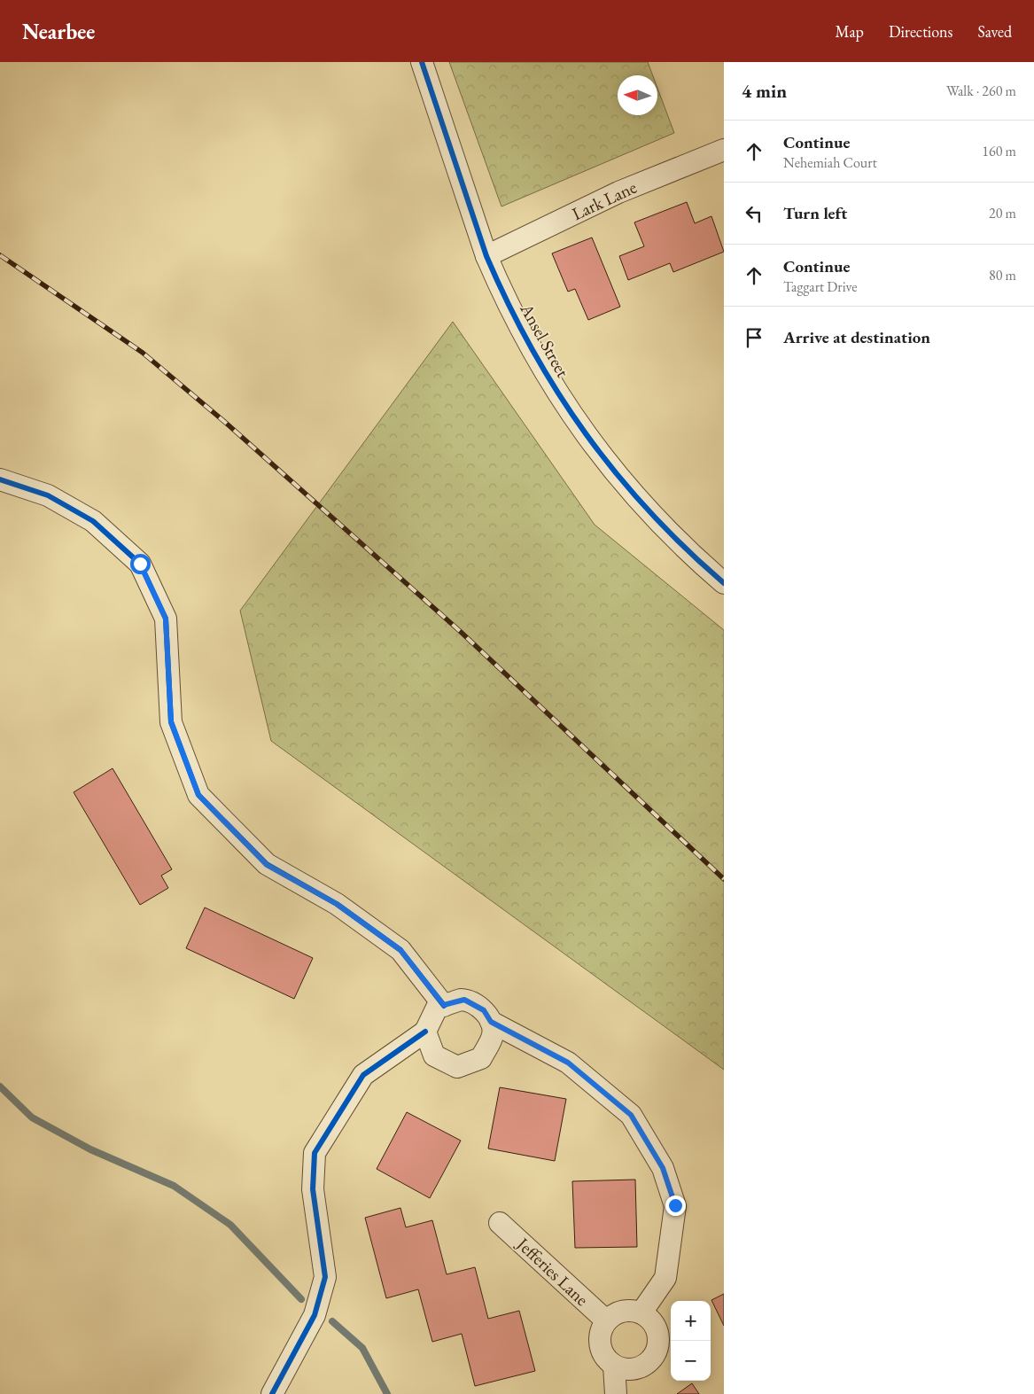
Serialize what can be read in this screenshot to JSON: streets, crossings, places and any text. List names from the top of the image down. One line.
{"streets":{"street":["Lark Lane","Ansel Street","Jefferies Lane"]},"crossings":[["Lark Lane","Ansel Street"]],"north":"left","page":{"header":"Nearbee","nav":["Map","Directions","Saved"],"heading":["4 min","Walk · 260 m"],"list":[["Continue","Nehemiah Court","160 m"],["Turn left","20 m"],["Continue","Taggart Drive","80 m"],"Arrive at destination"],"map_buttons":["+","−"]}}
